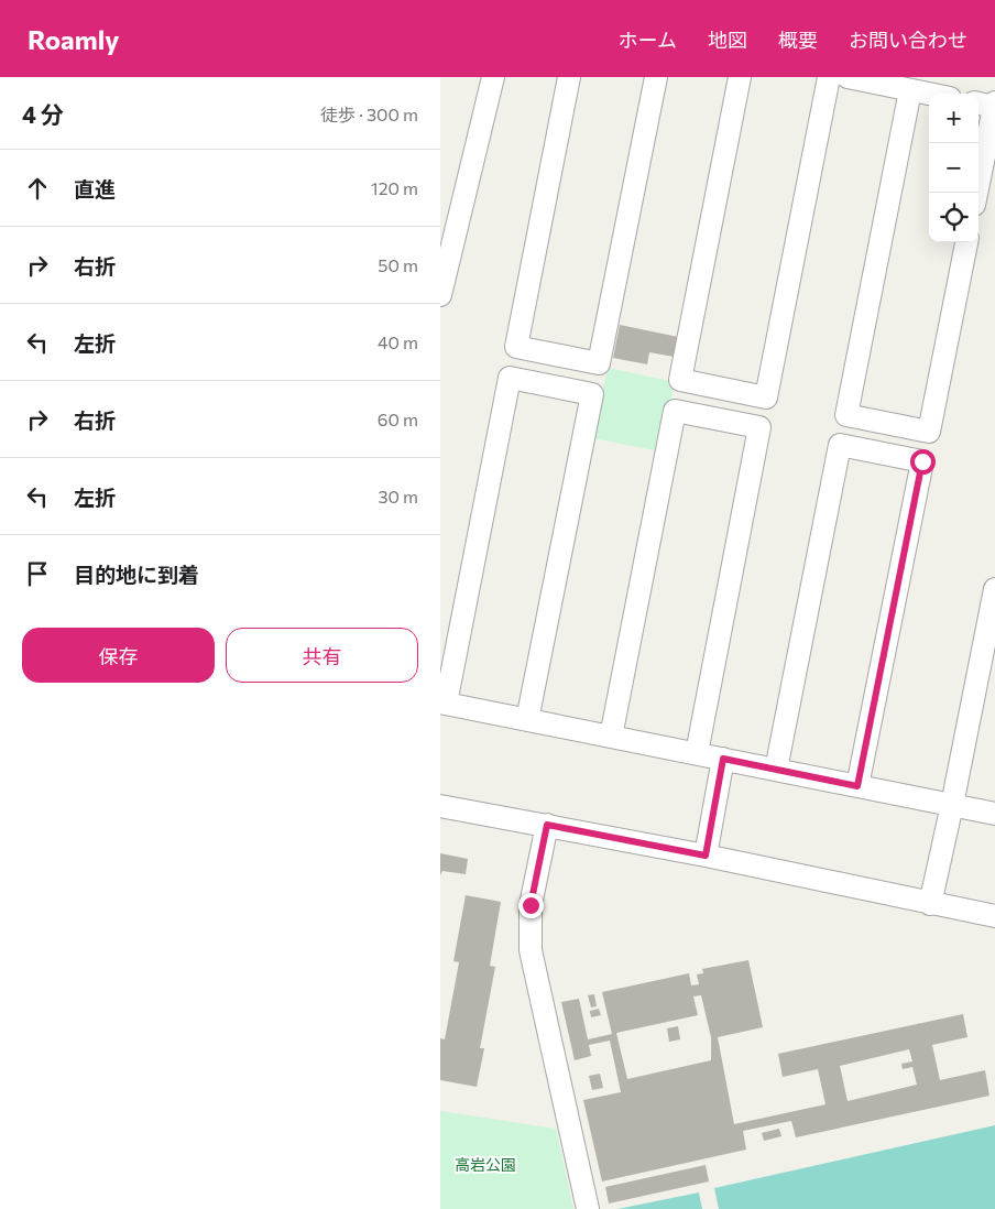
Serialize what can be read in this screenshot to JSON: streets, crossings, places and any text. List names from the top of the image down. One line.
{"parks":["高岩公園"],"page":{"header":"Roamly","nav":["ホーム","地図","概要","お問い合わせ"],"heading":["4 分","徒歩 · 300 m"],"map_buttons":["+","−"],"list":[["直進","120 m"],["右折","50 m"],["左折","40 m"],["右折","60 m"],["左折","30 m"],"目的地に到着"],"buttons":["保存","共有"]}}
